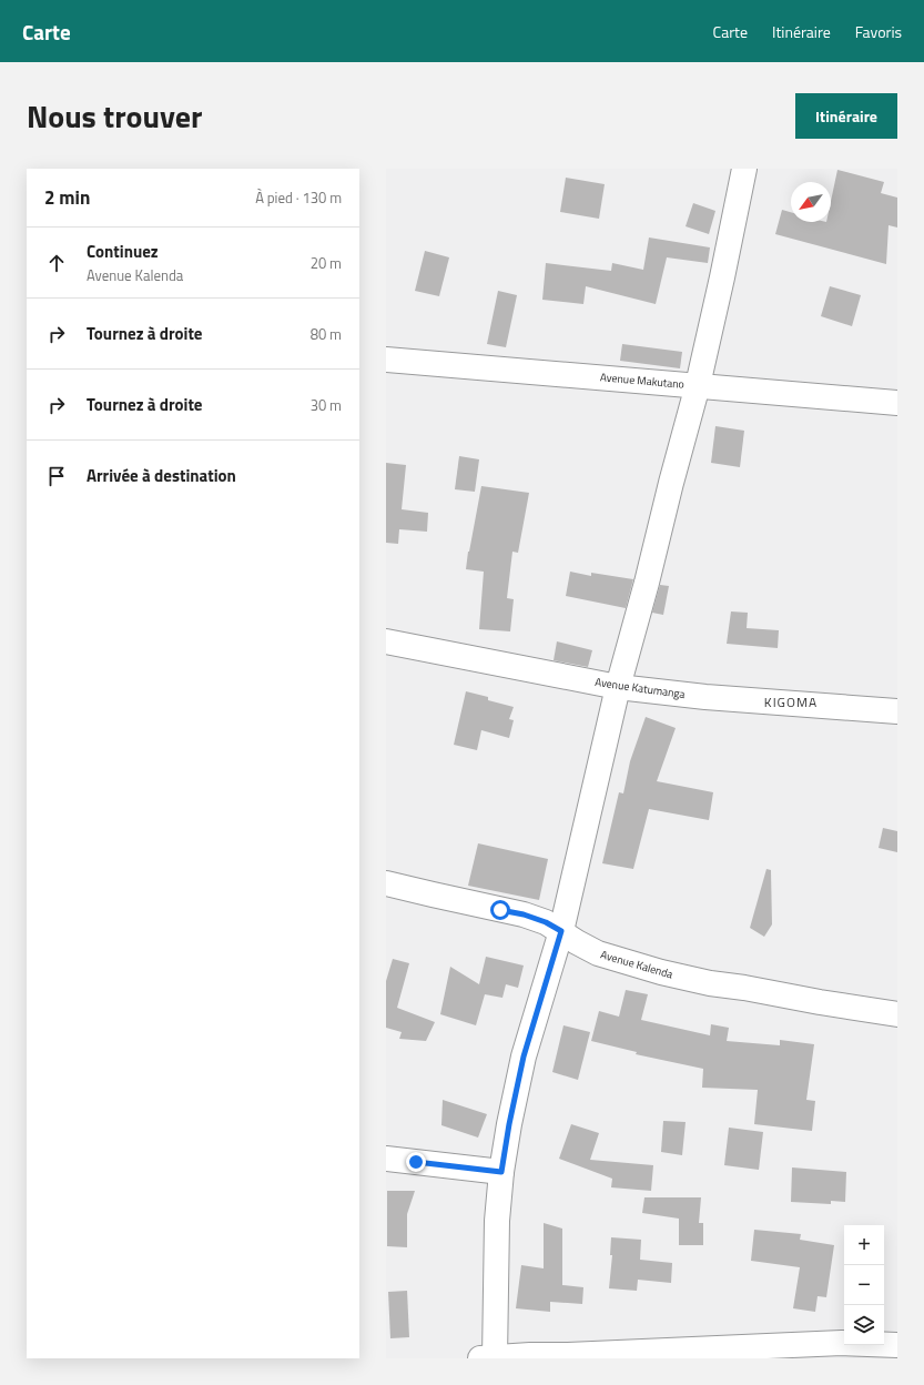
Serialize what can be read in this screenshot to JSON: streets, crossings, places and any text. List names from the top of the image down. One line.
{"streets":{"street":["Avenue Makutano","Avenue Katumanga","Avenue Kalenda"]},"districts":["KIGOMA"],"north":"bottom left","page":{"header":"Carte","nav":["Carte","Itinéraire","Favoris"],"title":"Nous trouver","buttons":"Itinéraire","heading":["2 min","À pied · 130 m"],"list":[["Continuez","Avenue Kalenda","20 m"],["Tournez à droite","80 m"],["Tournez à droite","30 m"],"Arrivée à destination"],"map_buttons":["+","−"]}}
